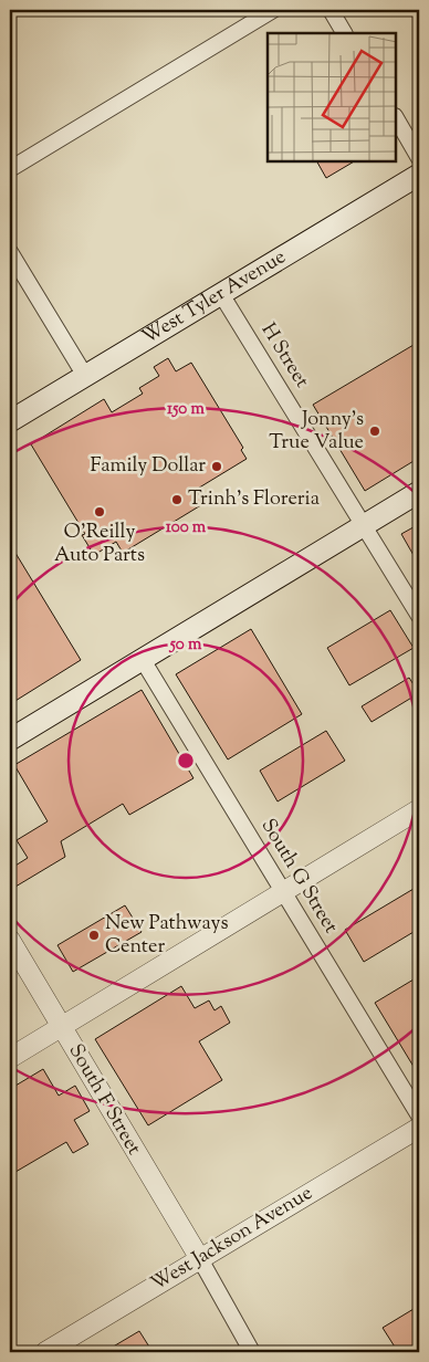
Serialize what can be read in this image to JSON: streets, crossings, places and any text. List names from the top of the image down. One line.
{"streets":{"main road":["West Tyler Avenue"],"street":["H Street","South G Street","South F Street","West Jackson Avenue"]},"crossings":[["West Tyler Avenue","H Street"],["South F Street","West Jackson Avenue"]],"places":["Jonny's True Value","Family Dollar","Trinh's Floreria","O'Reilly Auto Parts","New Pathways Center"],"rings":["150 m","100 m","50 m"]}
